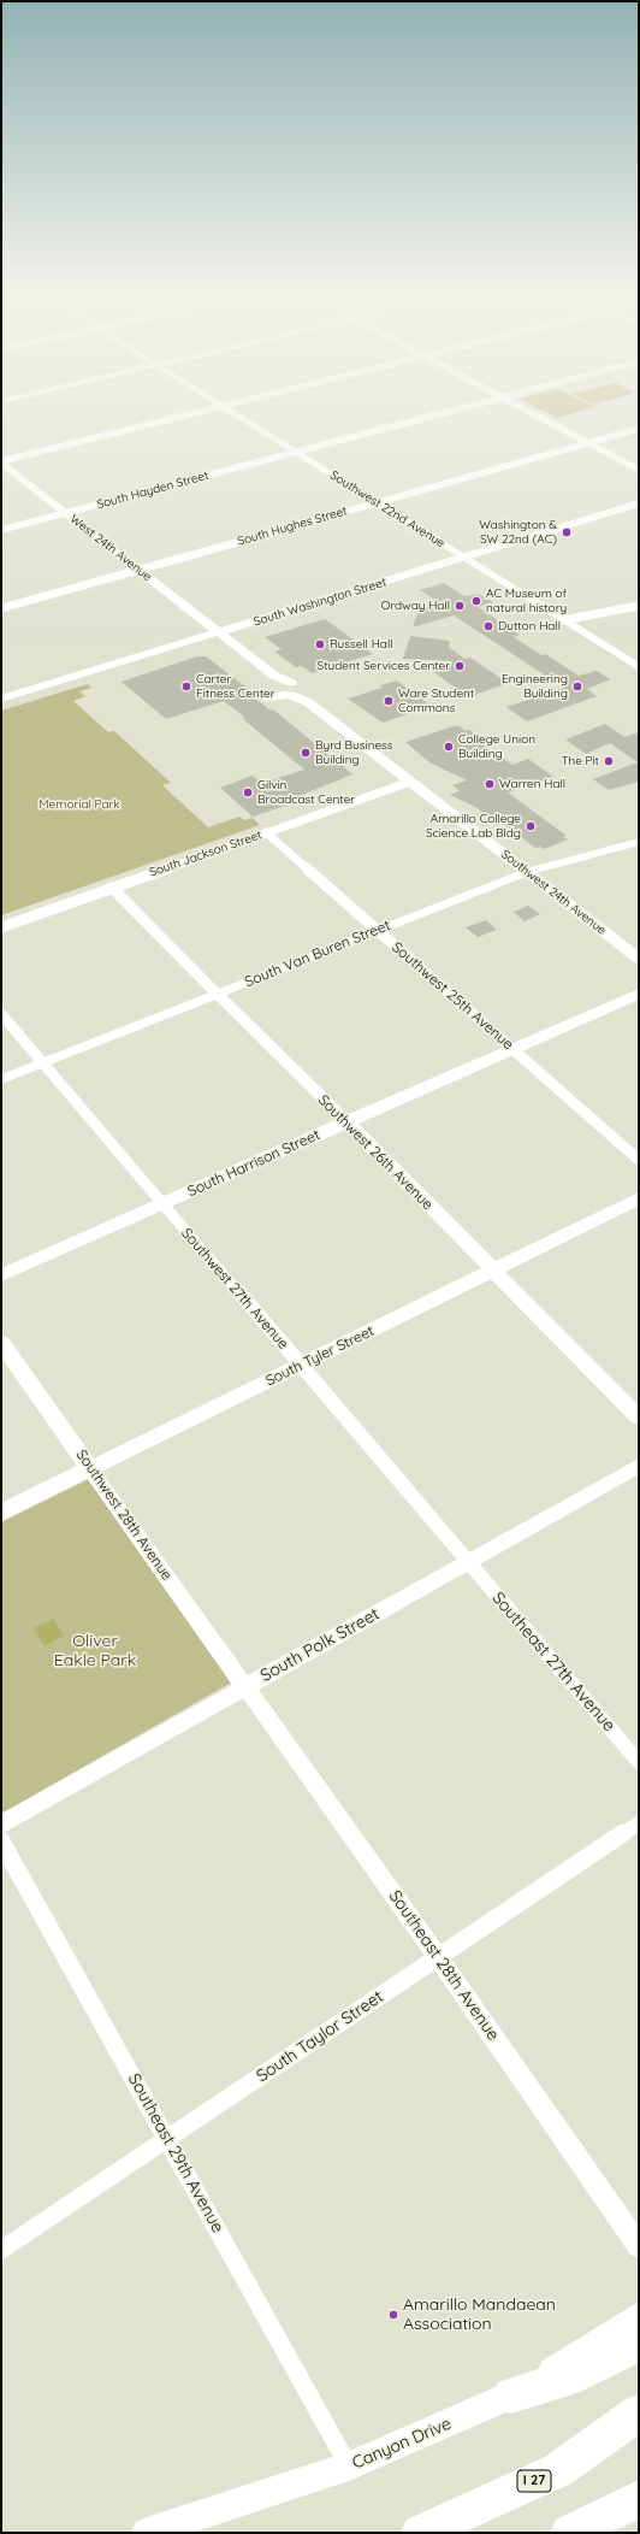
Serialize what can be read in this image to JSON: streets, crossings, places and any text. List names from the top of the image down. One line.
{"streets":{"highway":["I 27"],"main road":["West 24th Avenue","South Washington Street","Southwest 24th Avenue","Southwest 26th Avenue","South Harrison Street","South Tyler Street","Southwest 28th Avenue","Canyon Drive"],"street":["South Hayden Street","Southwest 22nd Avenue","South Hughes Street","South Jackson Street","South Van Buren Street","Southwest 25th Avenue","Southwest 27th Avenue","South Polk Street","Southeast 27th Avenue","Southeast 28th Avenue","South Taylor Street","Southeast 29th Avenue"]},"crossings":[["South Hayden Street","Southwest 22nd Avenue"],["South Hayden Street","West 24th Avenue"],["Southwest 22nd Avenue","South Hughes Street"],["Southwest 22nd Avenue","South Washington Street"],["South Hughes Street","West 24th Avenue"],["West 24th Avenue","South Washington Street"],["West 24th Avenue","Southwest 24th Avenue"],["South Washington Street","Southwest 24th Avenue"],["South Jackson Street","Southwest 24th Avenue"],["South Jackson Street","Southwest 25th Avenue"],["South Jackson Street","Southwest 26th Avenue"],["Southwest 24th Avenue","South Van Buren Street"],["South Van Buren Street","Southwest 25th Avenue"],["South Van Buren Street","Southwest 26th Avenue"],["South Van Buren Street","Southwest 27th Avenue"],["Southwest 25th Avenue","South Harrison Street"],["Southwest 26th Avenue","South Harrison Street"],["Southwest 26th Avenue","South Tyler Street"],["South Harrison Street","Southwest 27th Avenue"],["Southwest 27th Avenue","South Tyler Street"],["Southwest 27th Avenue","South Polk Street"],["Southwest 27th Avenue","Southeast 27th Avenue"],["South Tyler Street","Southwest 28th Avenue"],["Southwest 28th Avenue","South Polk Street"],["Southwest 28th Avenue","Southeast 28th Avenue"],["South Polk Street","Southeast 27th Avenue"],["South Polk Street","Southeast 28th Avenue"],["Southeast 28th Avenue","South Taylor Street"],["South Taylor Street","Southeast 29th Avenue"],["Southeast 29th Avenue","Canyon Drive"]],"parks":["Memorial Park","Oliver Eakle Park"],"places":["Washington & SW 22nd (AC)","AC Museum of natural history","Ordway Hall","Dutton Hall","Russell Hall","Student Services Center","Carter Fitness Center","Engineering Building","Ware Student Commons","College Union Building","Byrd Business Building","The Pit","Warren Hall","Gilvin Broadcast Center","Amarillo College Science Lab Bldg","Amarillo Mandaean Association"]}
